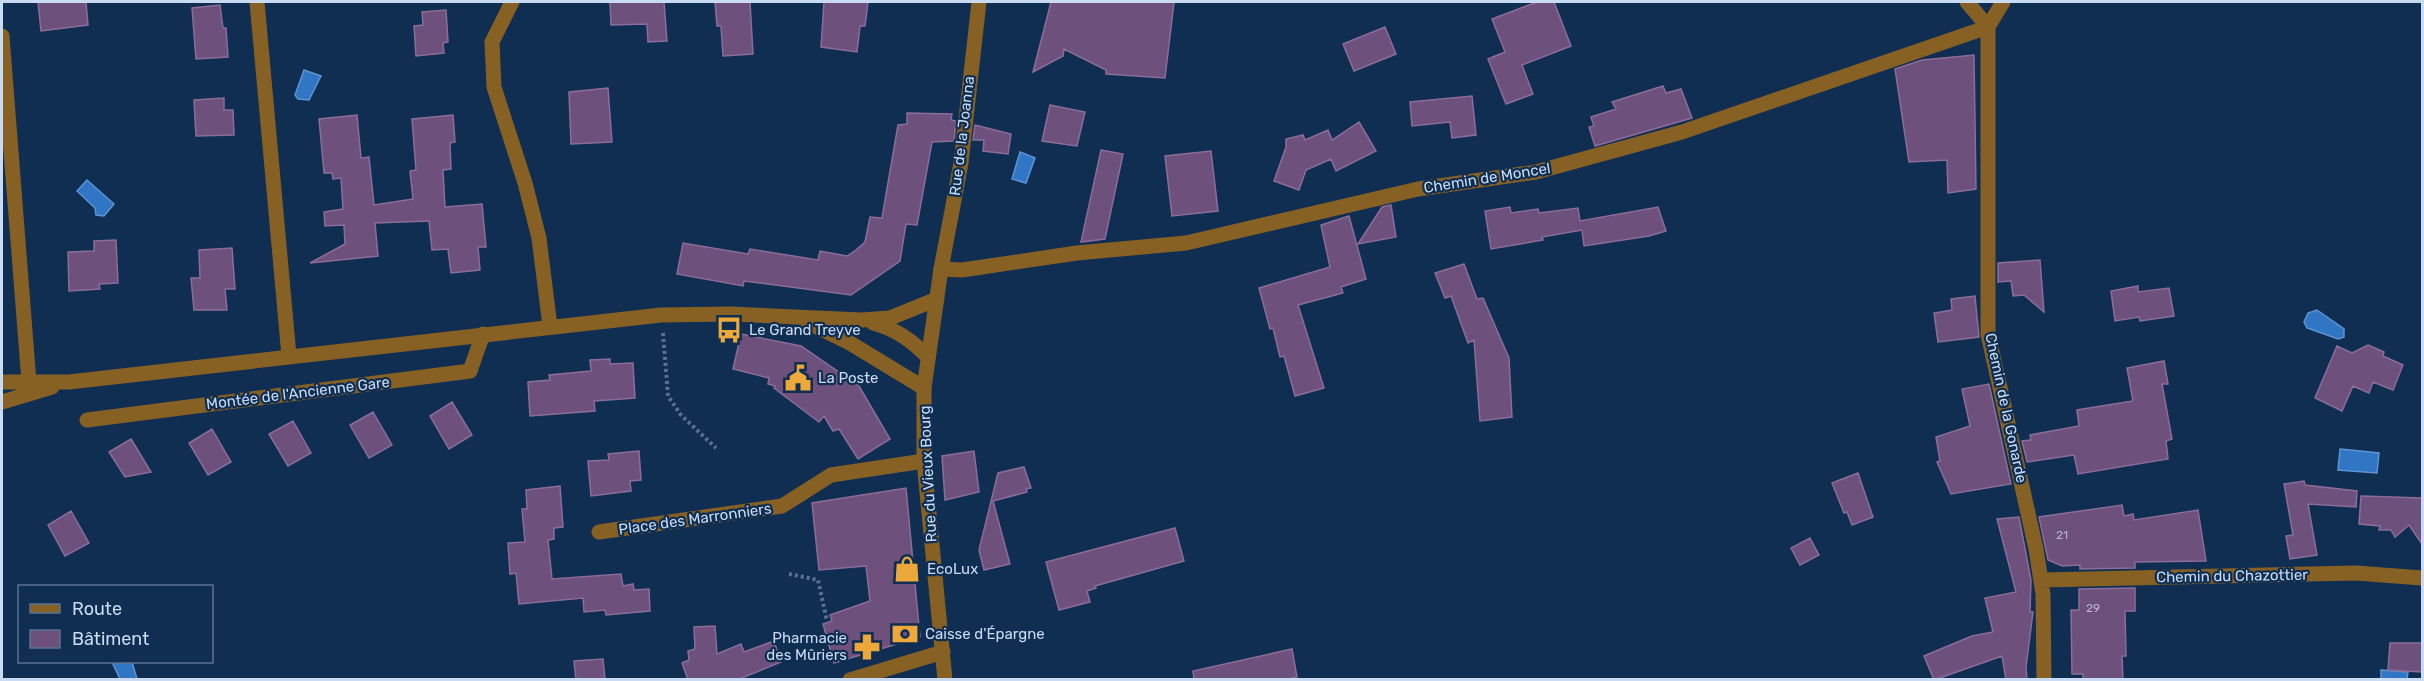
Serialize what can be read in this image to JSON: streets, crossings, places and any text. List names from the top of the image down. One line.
{"streets":{"street":["Rue de la Joanna","Chemin de Moncel","Montée de l'Ancienne Gare","Chemin de la Gonarde","Rue du Vieux Bourg","Place des Marronniers","Chemin du Chazottier"]},"crossings":[["Rue de la Joanna","Chemin de Moncel"],["Rue de la Joanna","Rue du Vieux Bourg"],["Chemin de Moncel","Chemin de la Gonarde"],["Chemin de Moncel","Rue du Vieux Bourg"],["Chemin de la Gonarde","Chemin du Chazottier"],["Rue du Vieux Bourg","Place des Marronniers"]],"places":{"bus stop":["Le Grand Treyve"],"public building":["La Poste"],"shop":["EcoLux"],"bank":["Caisse d'Épargne"],"pharmacy":["Pharmacie des Mûriers"]},"house_numbers":["21","29"],"legend":["Route","Bâtiment"]}
